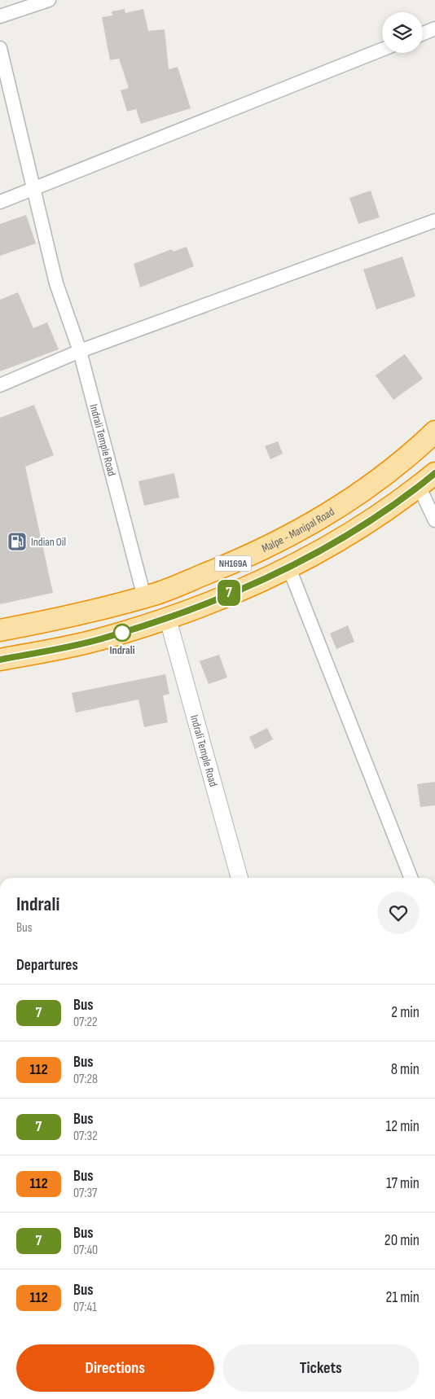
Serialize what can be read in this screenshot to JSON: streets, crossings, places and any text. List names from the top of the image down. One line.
{"streets":{"highway":["Malpe - Manipal Road","NH169A"],"street":["Indrali Temple Road"]},"crossings":[["Indrali Temple Road","Malpe - Manipal Road"],["Indrali Temple Road","NH169A"]],"places":{"fuel station":["Indian Oil"],"other":["Indrali"]},"lines":["bus line 7"],"page":{"on_map":"7","heading":[["Indrali","Bus"],"Departures"],"list":[{"mark":"7","name":"Bus","note":"07:22","value":"2 min"},{"mark":"112","name":"Bus","note":"07:28","value":"8 min"},{"mark":"7","name":"Bus","note":"07:32","value":"12 min"},{"mark":"112","name":"Bus","note":"07:37","value":"17 min"},{"mark":"7","name":"Bus","note":"07:40","value":"20 min"},{"mark":"112","name":"Bus","note":"07:41","value":"21 min"}],"buttons":["Directions","Tickets"]}}
